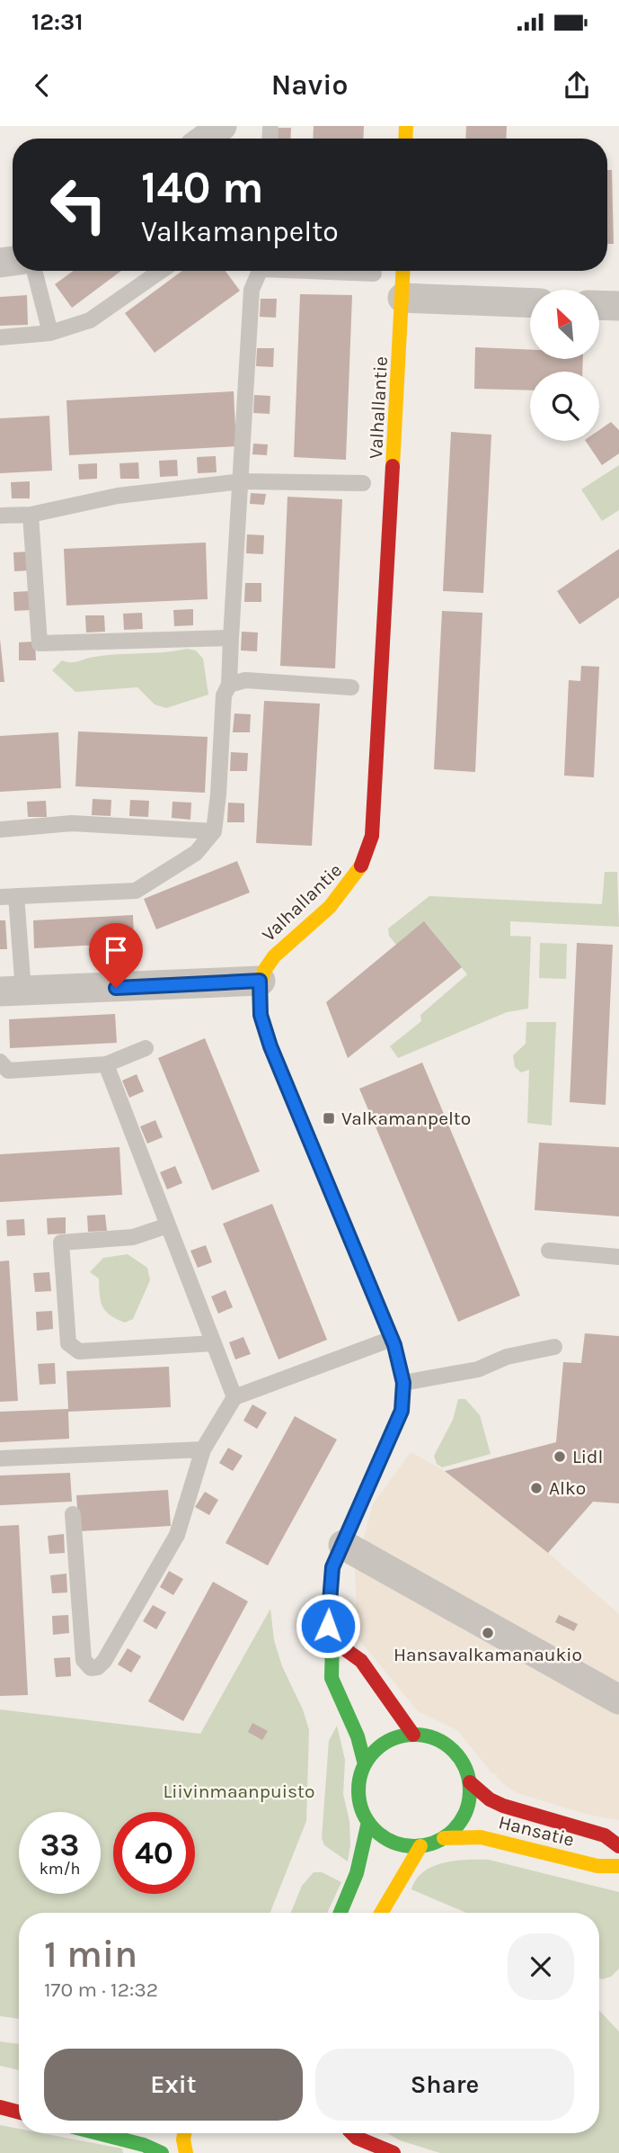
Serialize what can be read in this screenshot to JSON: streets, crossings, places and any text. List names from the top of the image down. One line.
{"streets":{"street":["Valhallantie","Hansatie"]},"parks":["Liivinmaanpuisto"],"places":{"transit":["Valkamanpelto"],"other":["Lidl","Alko","Hansavalkamanaukio"]},"north":"top left","page":{"status":"12:31","header":"Navio","turn":["140 m","Valkamanpelto"],"speed":"33 km/h","limit":"40","heading":["1 min","170 m · 12:32"],"buttons":["Exit","Share"]}}
